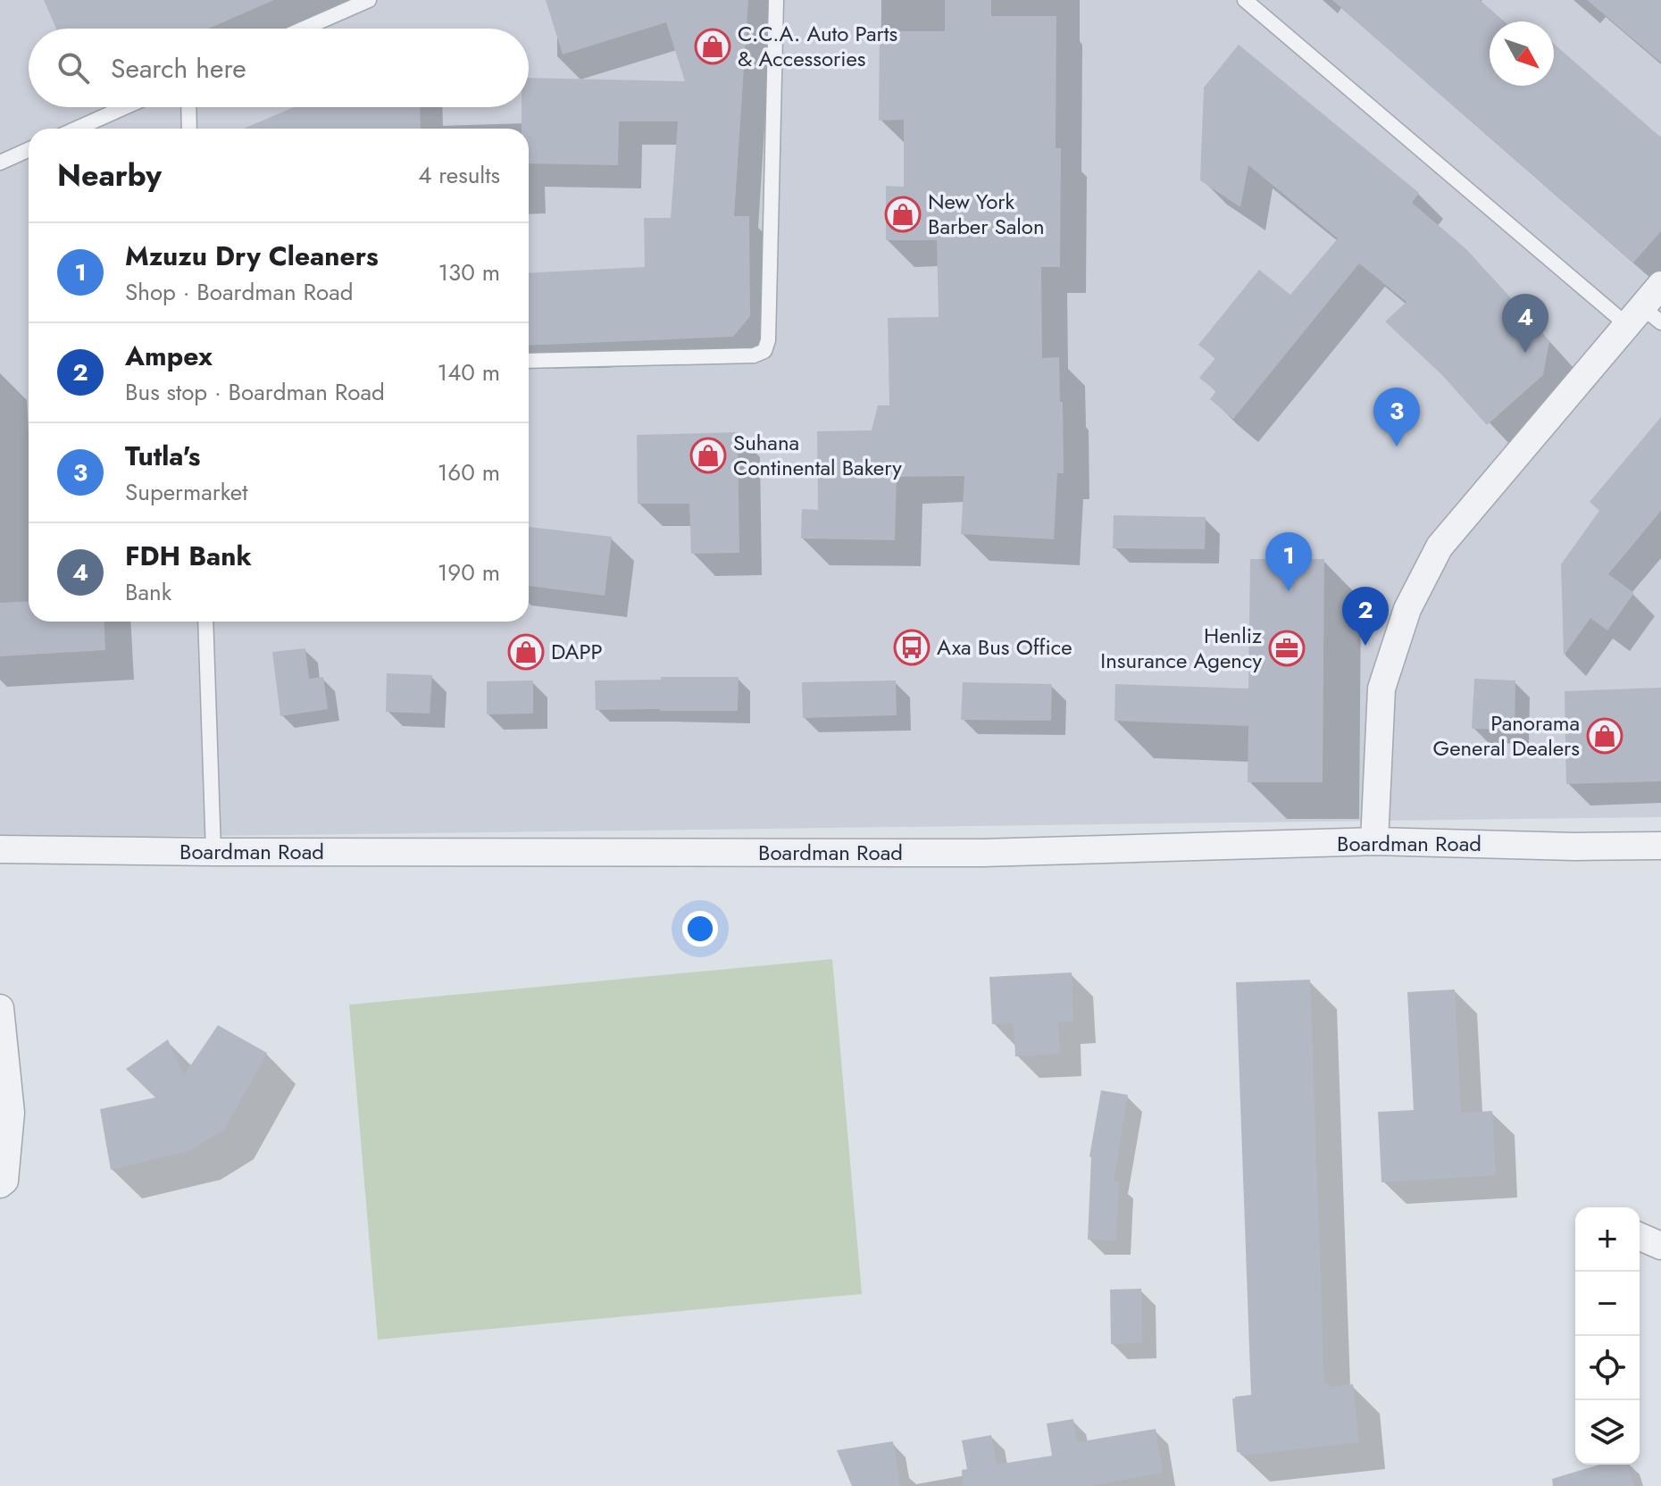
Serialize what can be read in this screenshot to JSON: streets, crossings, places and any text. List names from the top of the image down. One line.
{"streets":{"street":["Boardman Road"]},"places":{"shop":["C.C.A. Auto Parts & Accessories","New York Barber Salon","Suhana Continental Bakery","DAPP","Panorama General Dealers"],"bus stop":["Axa Bus Office"],"office":["Henliz Insurance Agency"]},"north":"bottom right","page":{"search":"Search here","heading":["Nearby","4 results"],"list":[{"mark":"1","name":"Mzuzu Dry Cleaners","note":"Shop · Boardman Road","value":"130 m"},{"mark":"2","name":"Ampex","note":"Bus stop · Boardman Road","value":"140 m"},{"mark":"3","name":"Tutla's","note":"Supermarket","value":"160 m"},{"mark":"4","name":"FDH Bank","note":"Bank","value":"190 m"}],"pins":["4","3","1","2"],"map_buttons":["+","−"]}}
